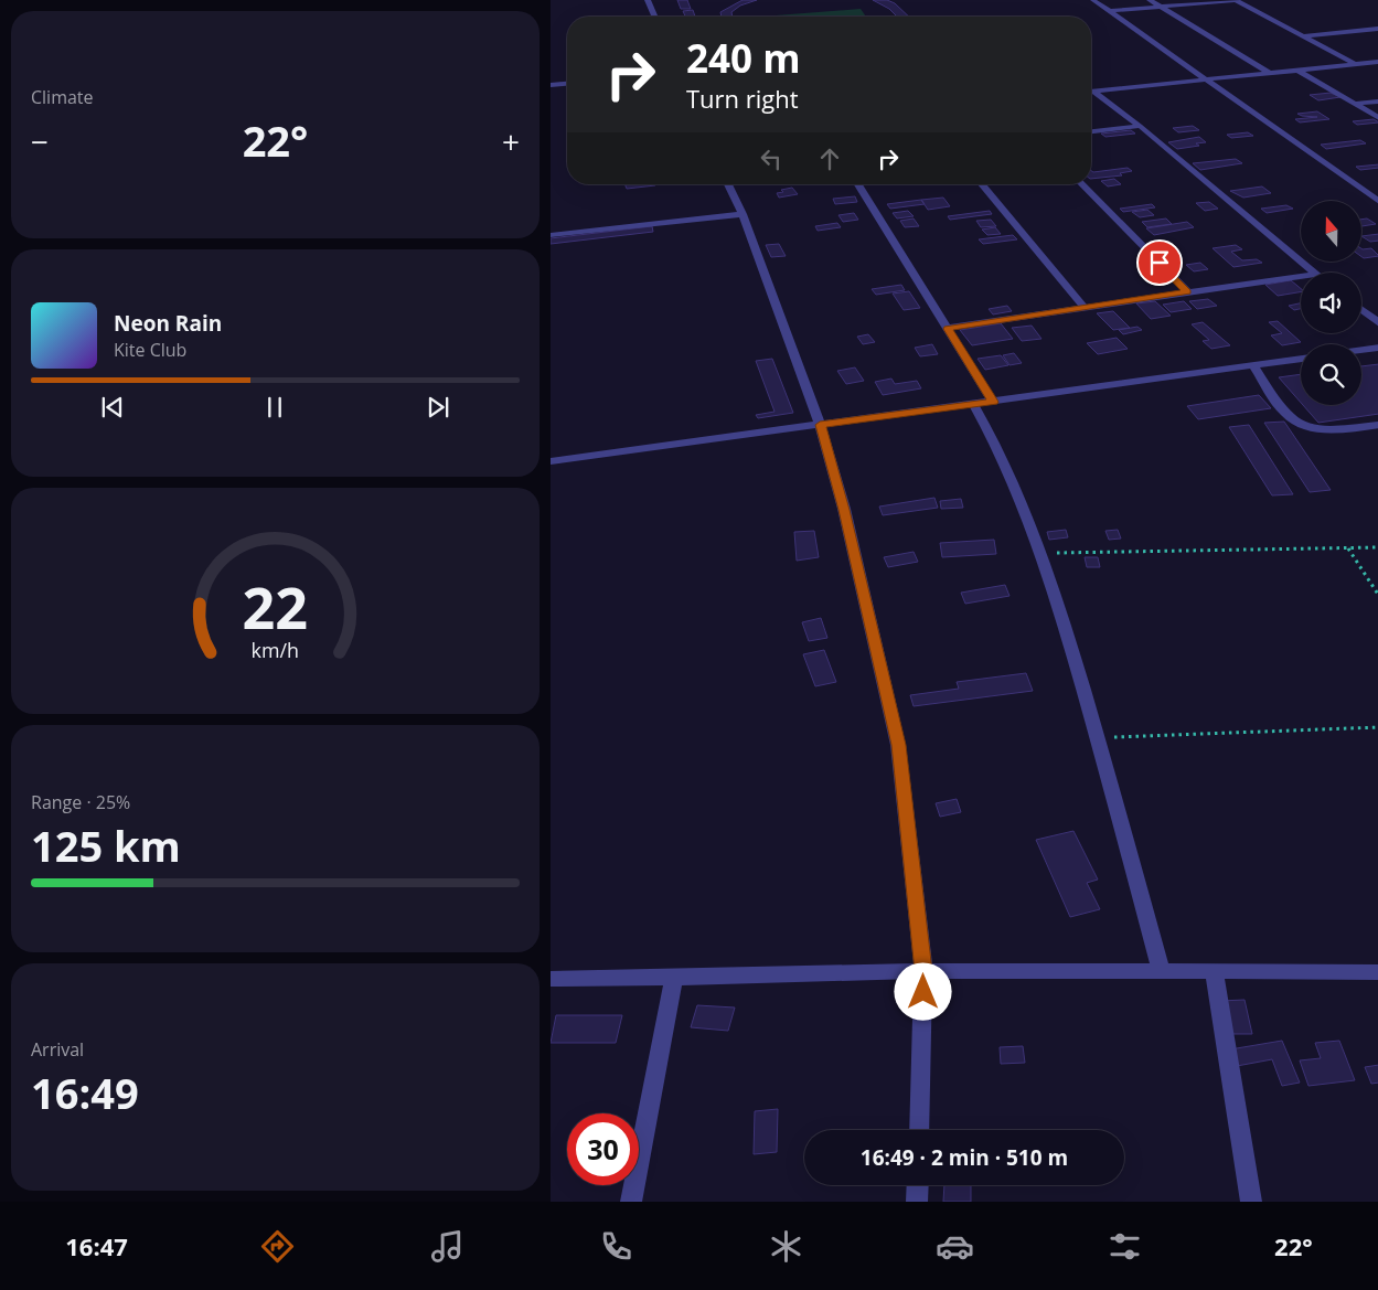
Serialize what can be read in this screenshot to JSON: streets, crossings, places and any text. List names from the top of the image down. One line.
{"north":"top","page":{"tile":["Climate",["Range · 25%","125 km"],["Arrival","16:49"]],"turn":["240 m","Turn right"],"heat":["−","22°","+"],"song":["Neon Rain","Kite Club"],"limit":"30","trip":"16:49 · 2 min · 510 m","tabs":["16:47","22°"],"gauge":["22","km/h"]}}
